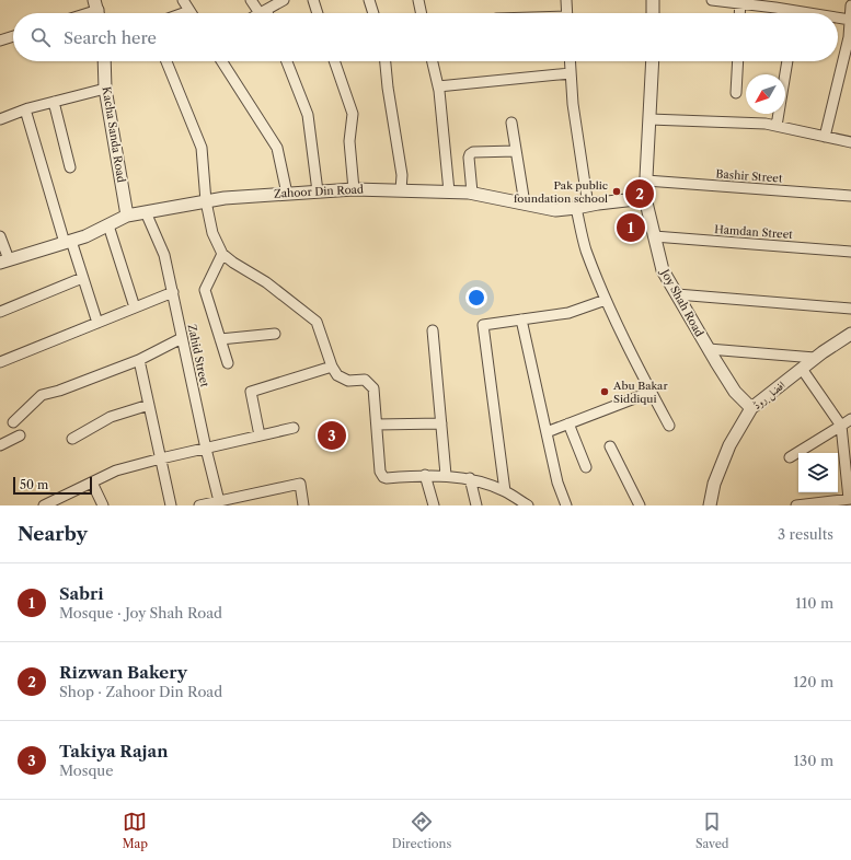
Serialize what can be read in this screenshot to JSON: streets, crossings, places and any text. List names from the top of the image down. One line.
{"streets":{"street":["Kacha Sanda Road","Bashir Street","Zahoor Din Road","Hamdan Street","Joy Shah Road","Zahid Street","افضل روڈ"]},"crossings":[["Kacha Sanda Road","Zahoor Din Road"],["Bashir Street","Joy Shah Road"],["Zahoor Din Road","Joy Shah Road"],["Zahoor Din Road","Zahid Street"],["Hamdan Street","Joy Shah Road"],["Joy Shah Road","افضل روڈ"]],"places":["Pak public foundation school","Abu Bakar Siddiqui"],"scale_bar":"50 m","north":"bottom left","page":{"search":"Search here","pins":["2","1","3"],"scale":"50 m","heading":["Nearby","3 results"],"list":[{"mark":"1","name":"Sabri","note":"Mosque · Joy Shah Road","value":"110 m"},{"mark":"2","name":"Rizwan Bakery","note":"Shop · Zahoor Din Road","value":"120 m"},{"mark":"3","name":"Takiya Rajan","note":"Mosque","value":"130 m"}],"nav":["Map","Directions","Saved"]}}
